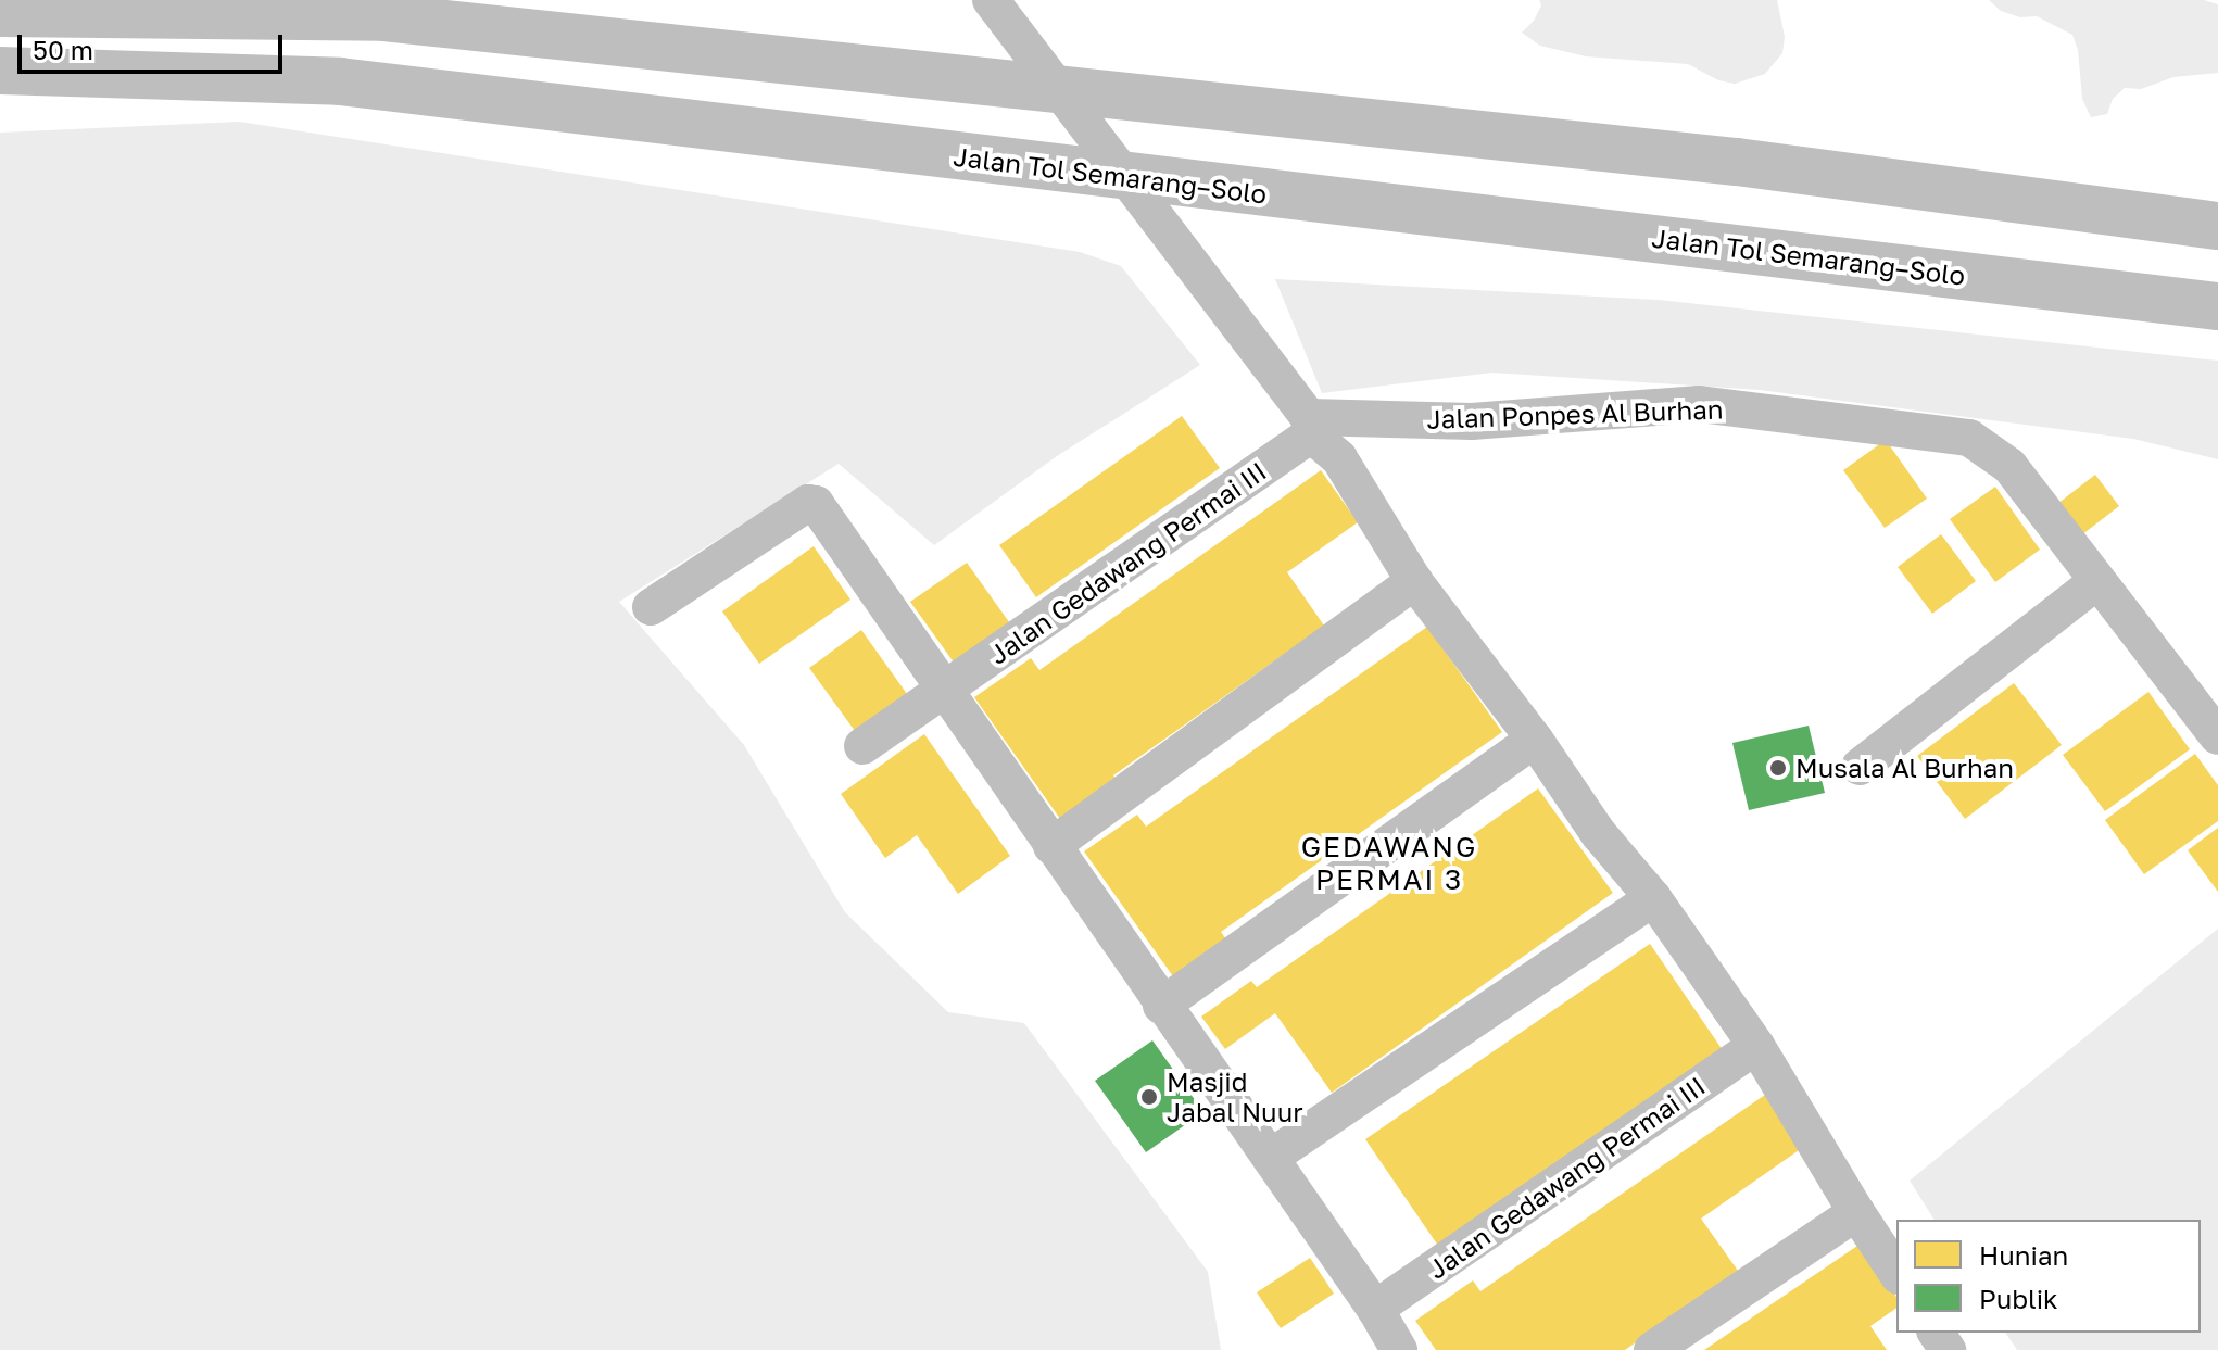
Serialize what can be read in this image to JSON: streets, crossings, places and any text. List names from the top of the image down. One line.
{"streets":{"highway":["Jalan Tol Semarang–Solo"],"street":["Jalan Ponpes Al Burhan","Jalan Gedawang Permai III"]},"crossings":[["Jalan Ponpes Al Burhan","Jalan Gedawang Permai III"]],"districts":["GEDAWANG PERMAI 3"],"places":["Musala Al Burhan","Masjid Jabal Nuur"],"legend":["Hunian","Publik"],"scale_bar":"50 m"}
